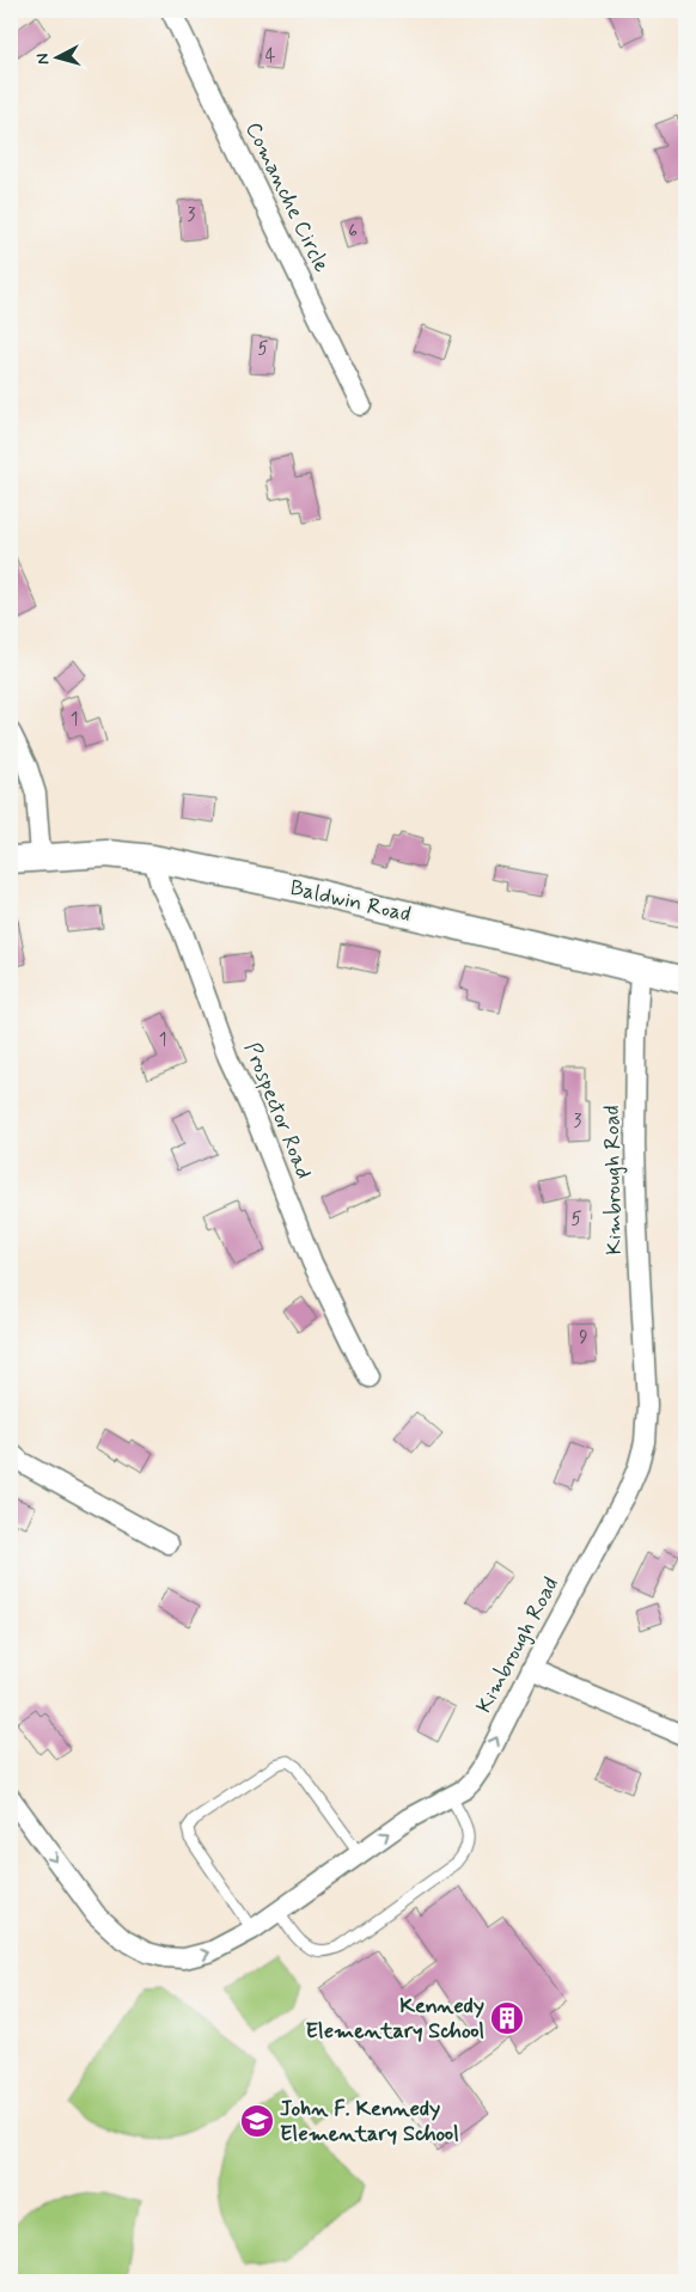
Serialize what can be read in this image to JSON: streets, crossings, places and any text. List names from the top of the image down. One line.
{"streets":{"street":["Comanche Circle","Baldwin Road","Prospector Road","Kimbrough Road"]},"crossings":[["Baldwin Road","Prospector Road"],["Baldwin Road","Kimbrough Road"]],"places":{"building":["Kennedy Elementary School"],"school or university":["John F. Kennedy Elementary School"]},"house_numbers":["4","3","6","5","1","1","3","5","9"],"north":"left"}
